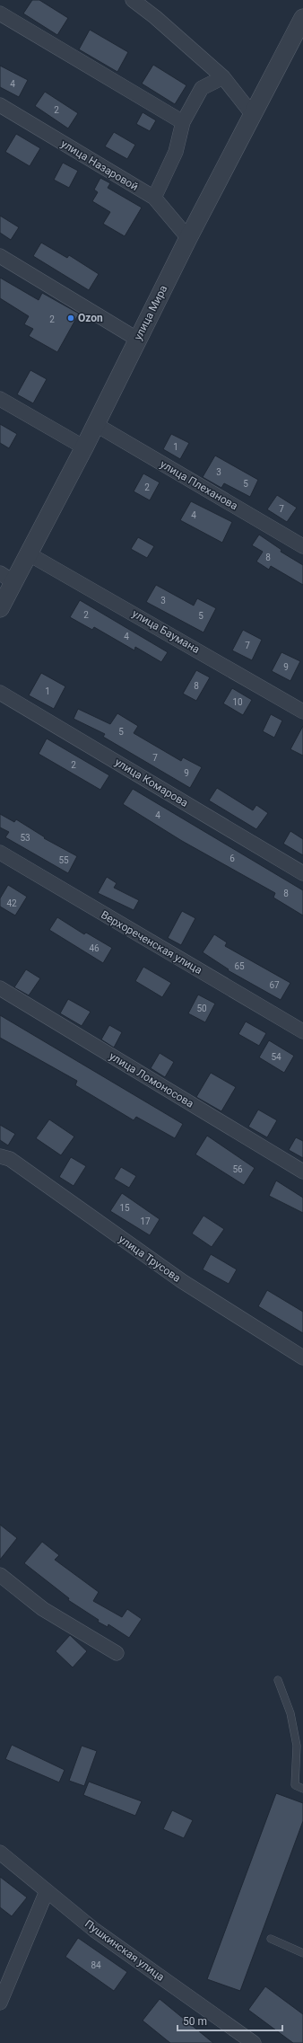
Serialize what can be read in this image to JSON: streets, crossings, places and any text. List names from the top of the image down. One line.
{"streets":{"street":["улица Назаровой","улица Мира","улица Плеханова","улица Баумана","улица Комарова","Верхореченская улица","улица Ломоносова","улица Трусова","Пушкинская улица"]},"crossings":[["улица Назаровой","улица Мира"],["улица Мира","улица Плеханова"],["улица Мира","улица Баумана"]],"places":["Ozon"],"house_numbers":["4","2","2","1","3","5","2","7","4","8","3","2","5","4","7","9","8","1","10","5","7","2","9","4","53","6","55","8","42","46","65","67","50","54","56","15","17","84"],"scale_bar":"50 m"}
